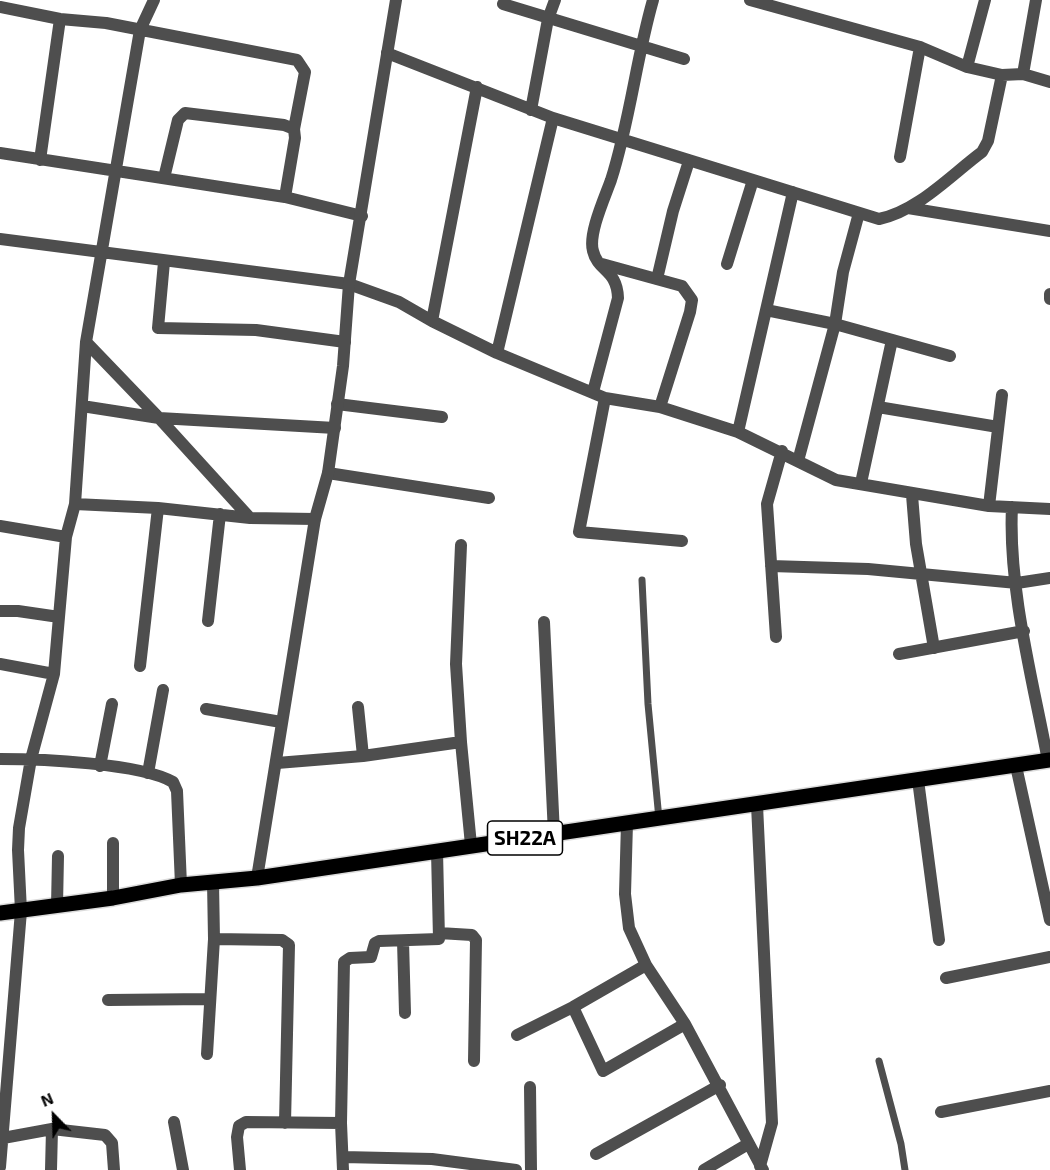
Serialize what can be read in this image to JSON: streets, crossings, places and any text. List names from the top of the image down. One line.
{"streets":{"main road":["SH22A"]},"north":"top left"}
